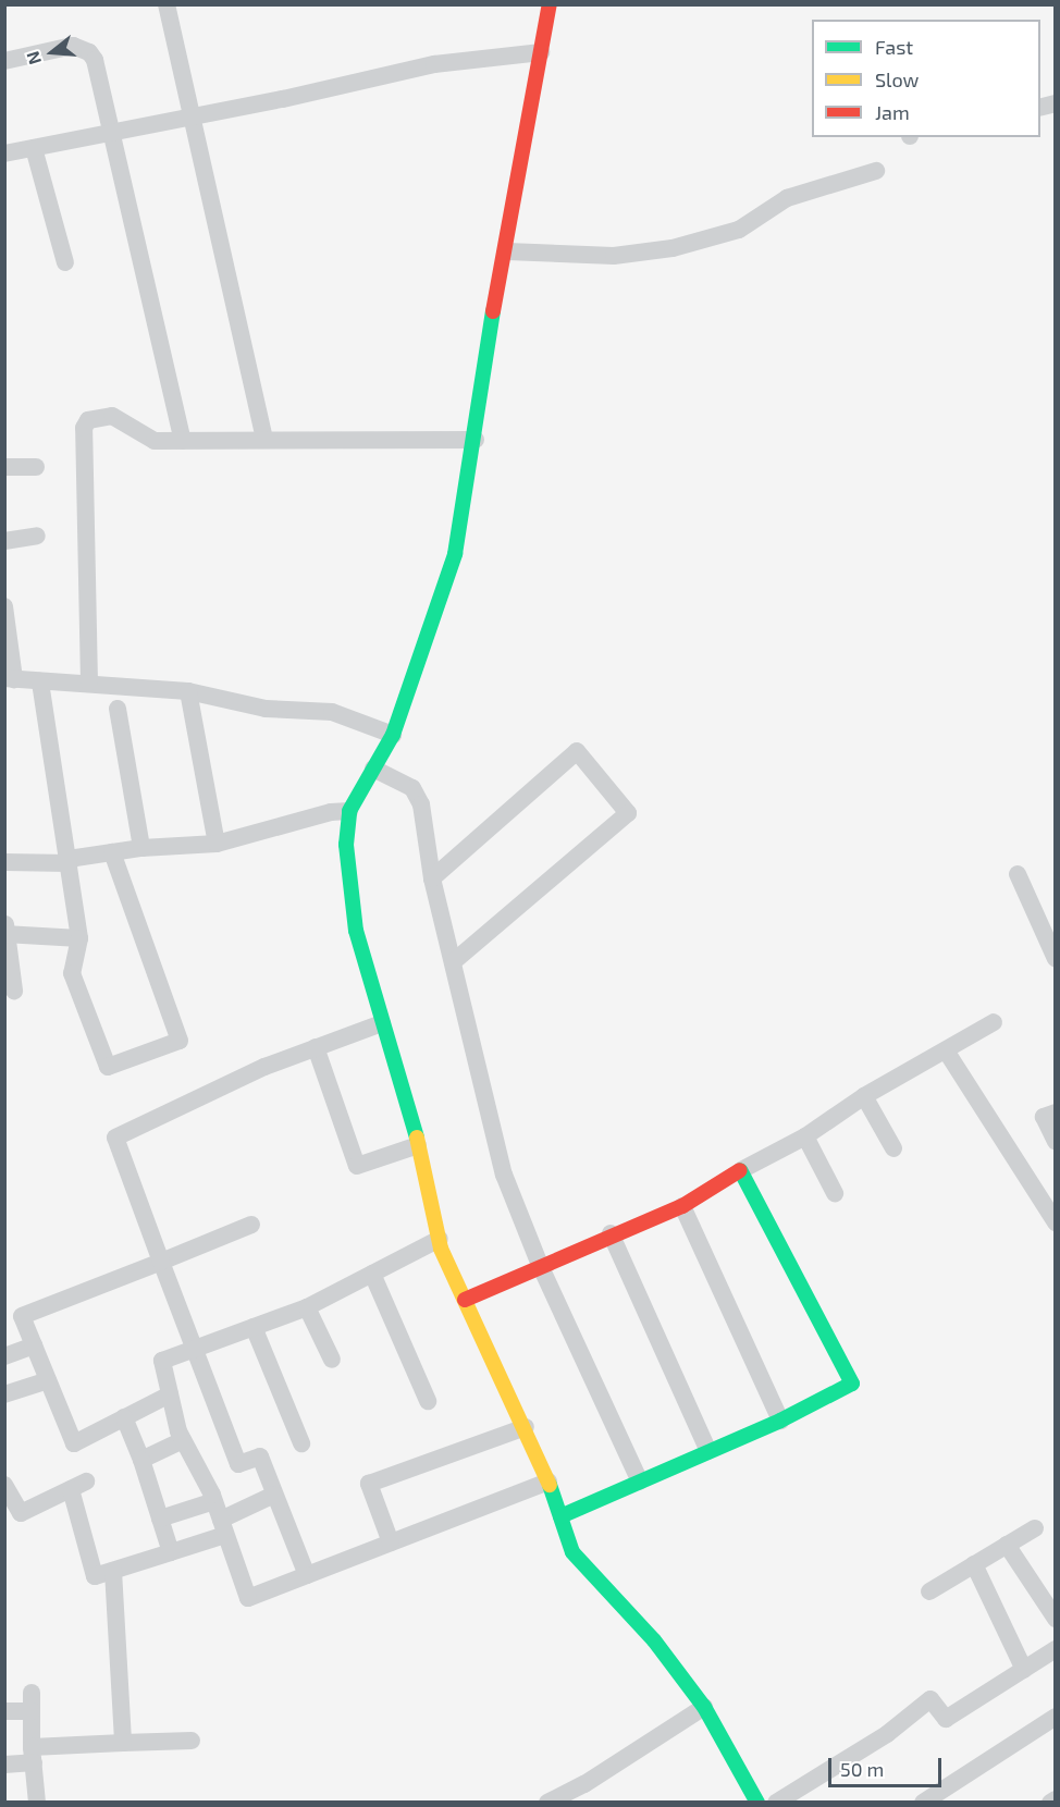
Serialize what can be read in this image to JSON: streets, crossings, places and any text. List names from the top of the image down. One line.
{"legend":["Fast","Slow","Jam"],"scale_bar":"50 m","north":"left"}
